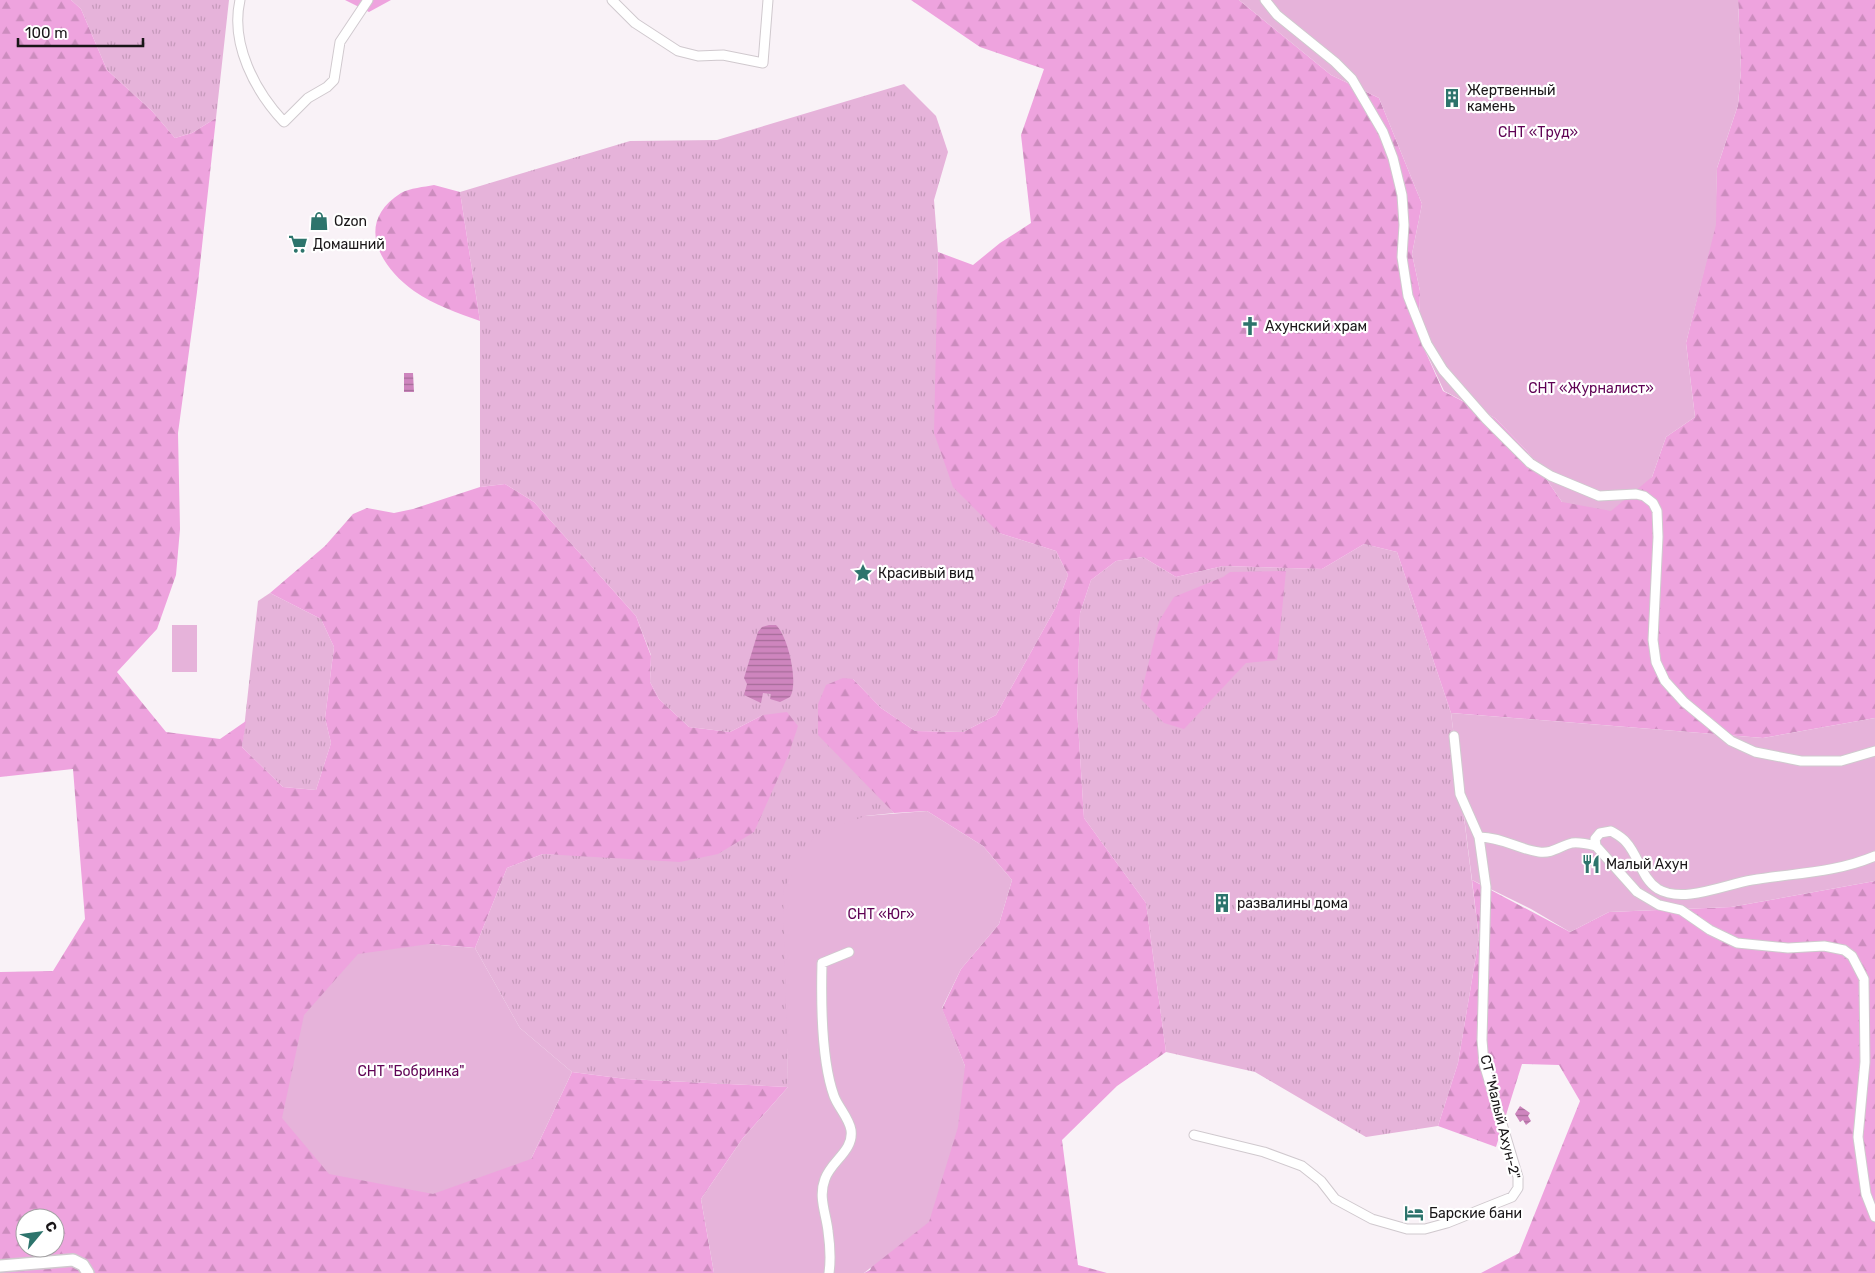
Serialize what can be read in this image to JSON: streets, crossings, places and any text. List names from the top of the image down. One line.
{"streets":{"street":["СТ \"Малый Ахун-2\""]},"parks":["СНТ «Труд»","СНТ «Журналист»","СНТ «Юг»","СНТ \"Бобринка\""],"places":{"building":["Жертвенный камень","развалины дома"],"shop":["Ozon"],"supermarket":["Домашний"],"church":["Ахунский храм"],"place":["Красивый вид"],"restaurant":["Малый Ахун"],"hotel":["Барские бани"]},"scale_bar":"100 m","north":"top right"}
